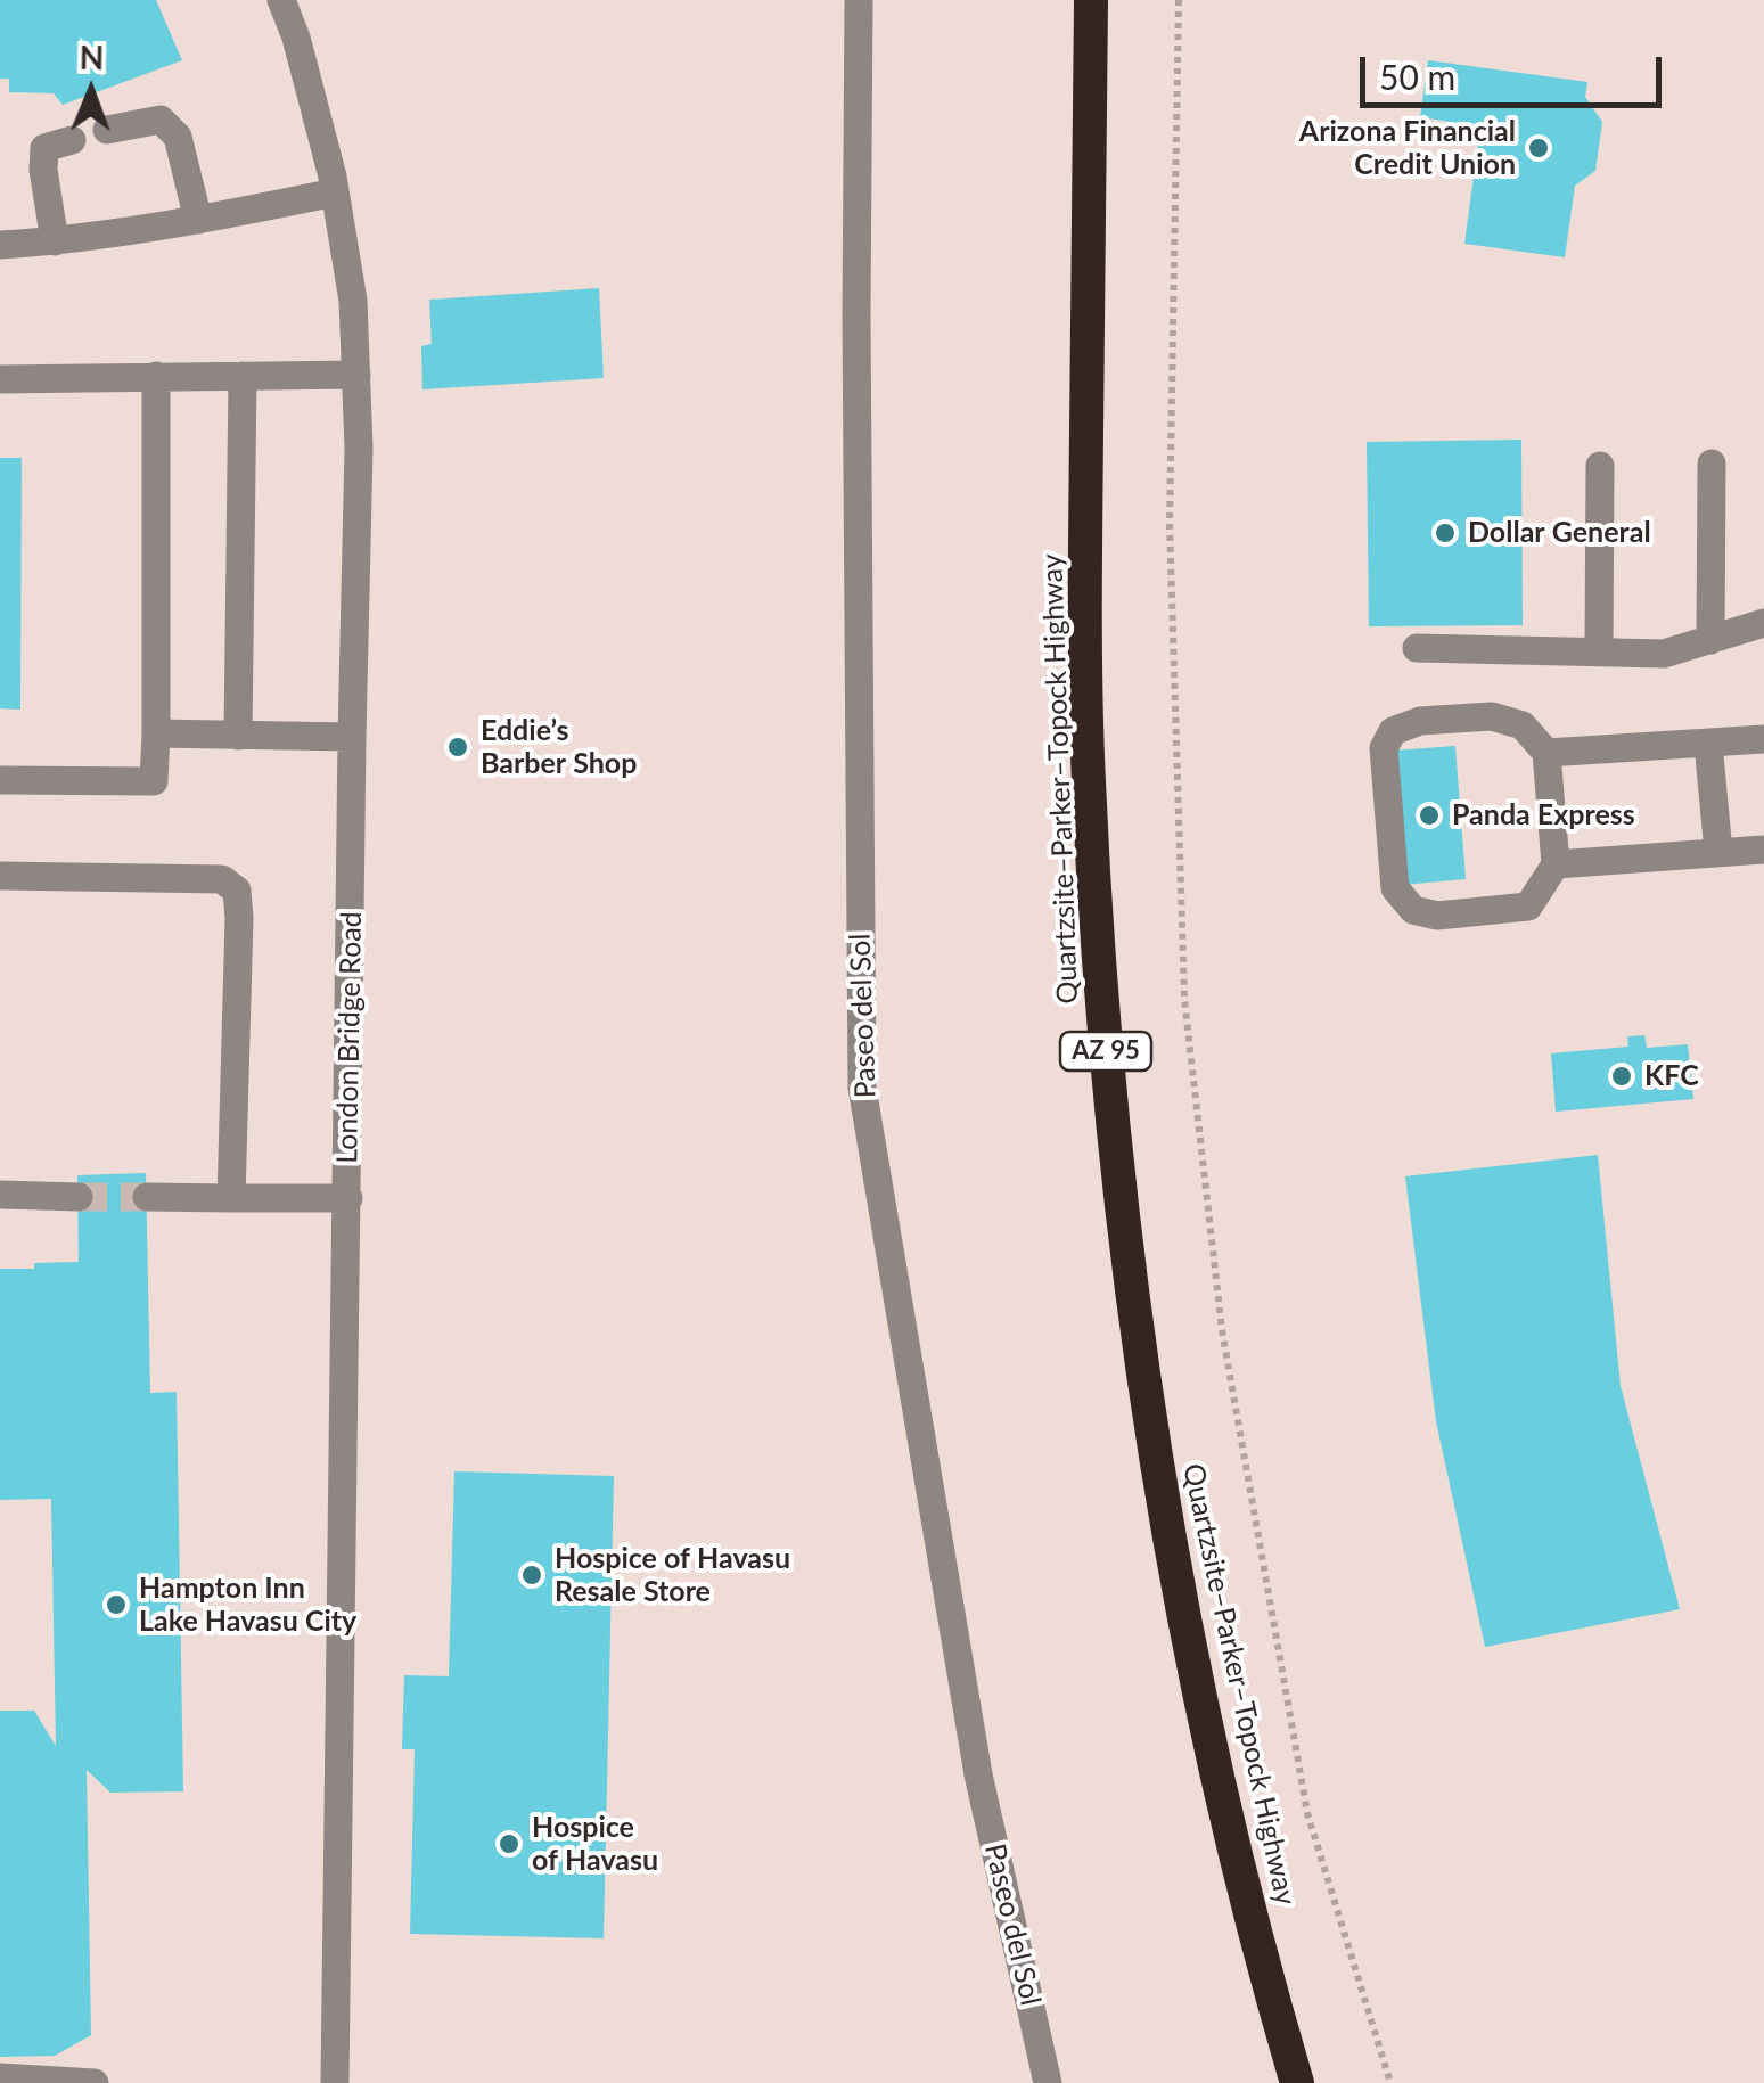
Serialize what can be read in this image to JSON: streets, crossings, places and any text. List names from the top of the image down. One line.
{"streets":{"highway":["Quartzsite–Parker–Topock Highway","AZ 95"],"street":["Paseo del Sol","London Bridge Road"]},"places":["Arizona Financial Credit Union","Dollar General","Eddie’s Barber Shop","Panda Express","KFC","Hospice of Havasu Resale Store","Hampton Inn Lake Havasu City","Hospice of Havasu"],"scale_bar":"50 m","north":"top"}
